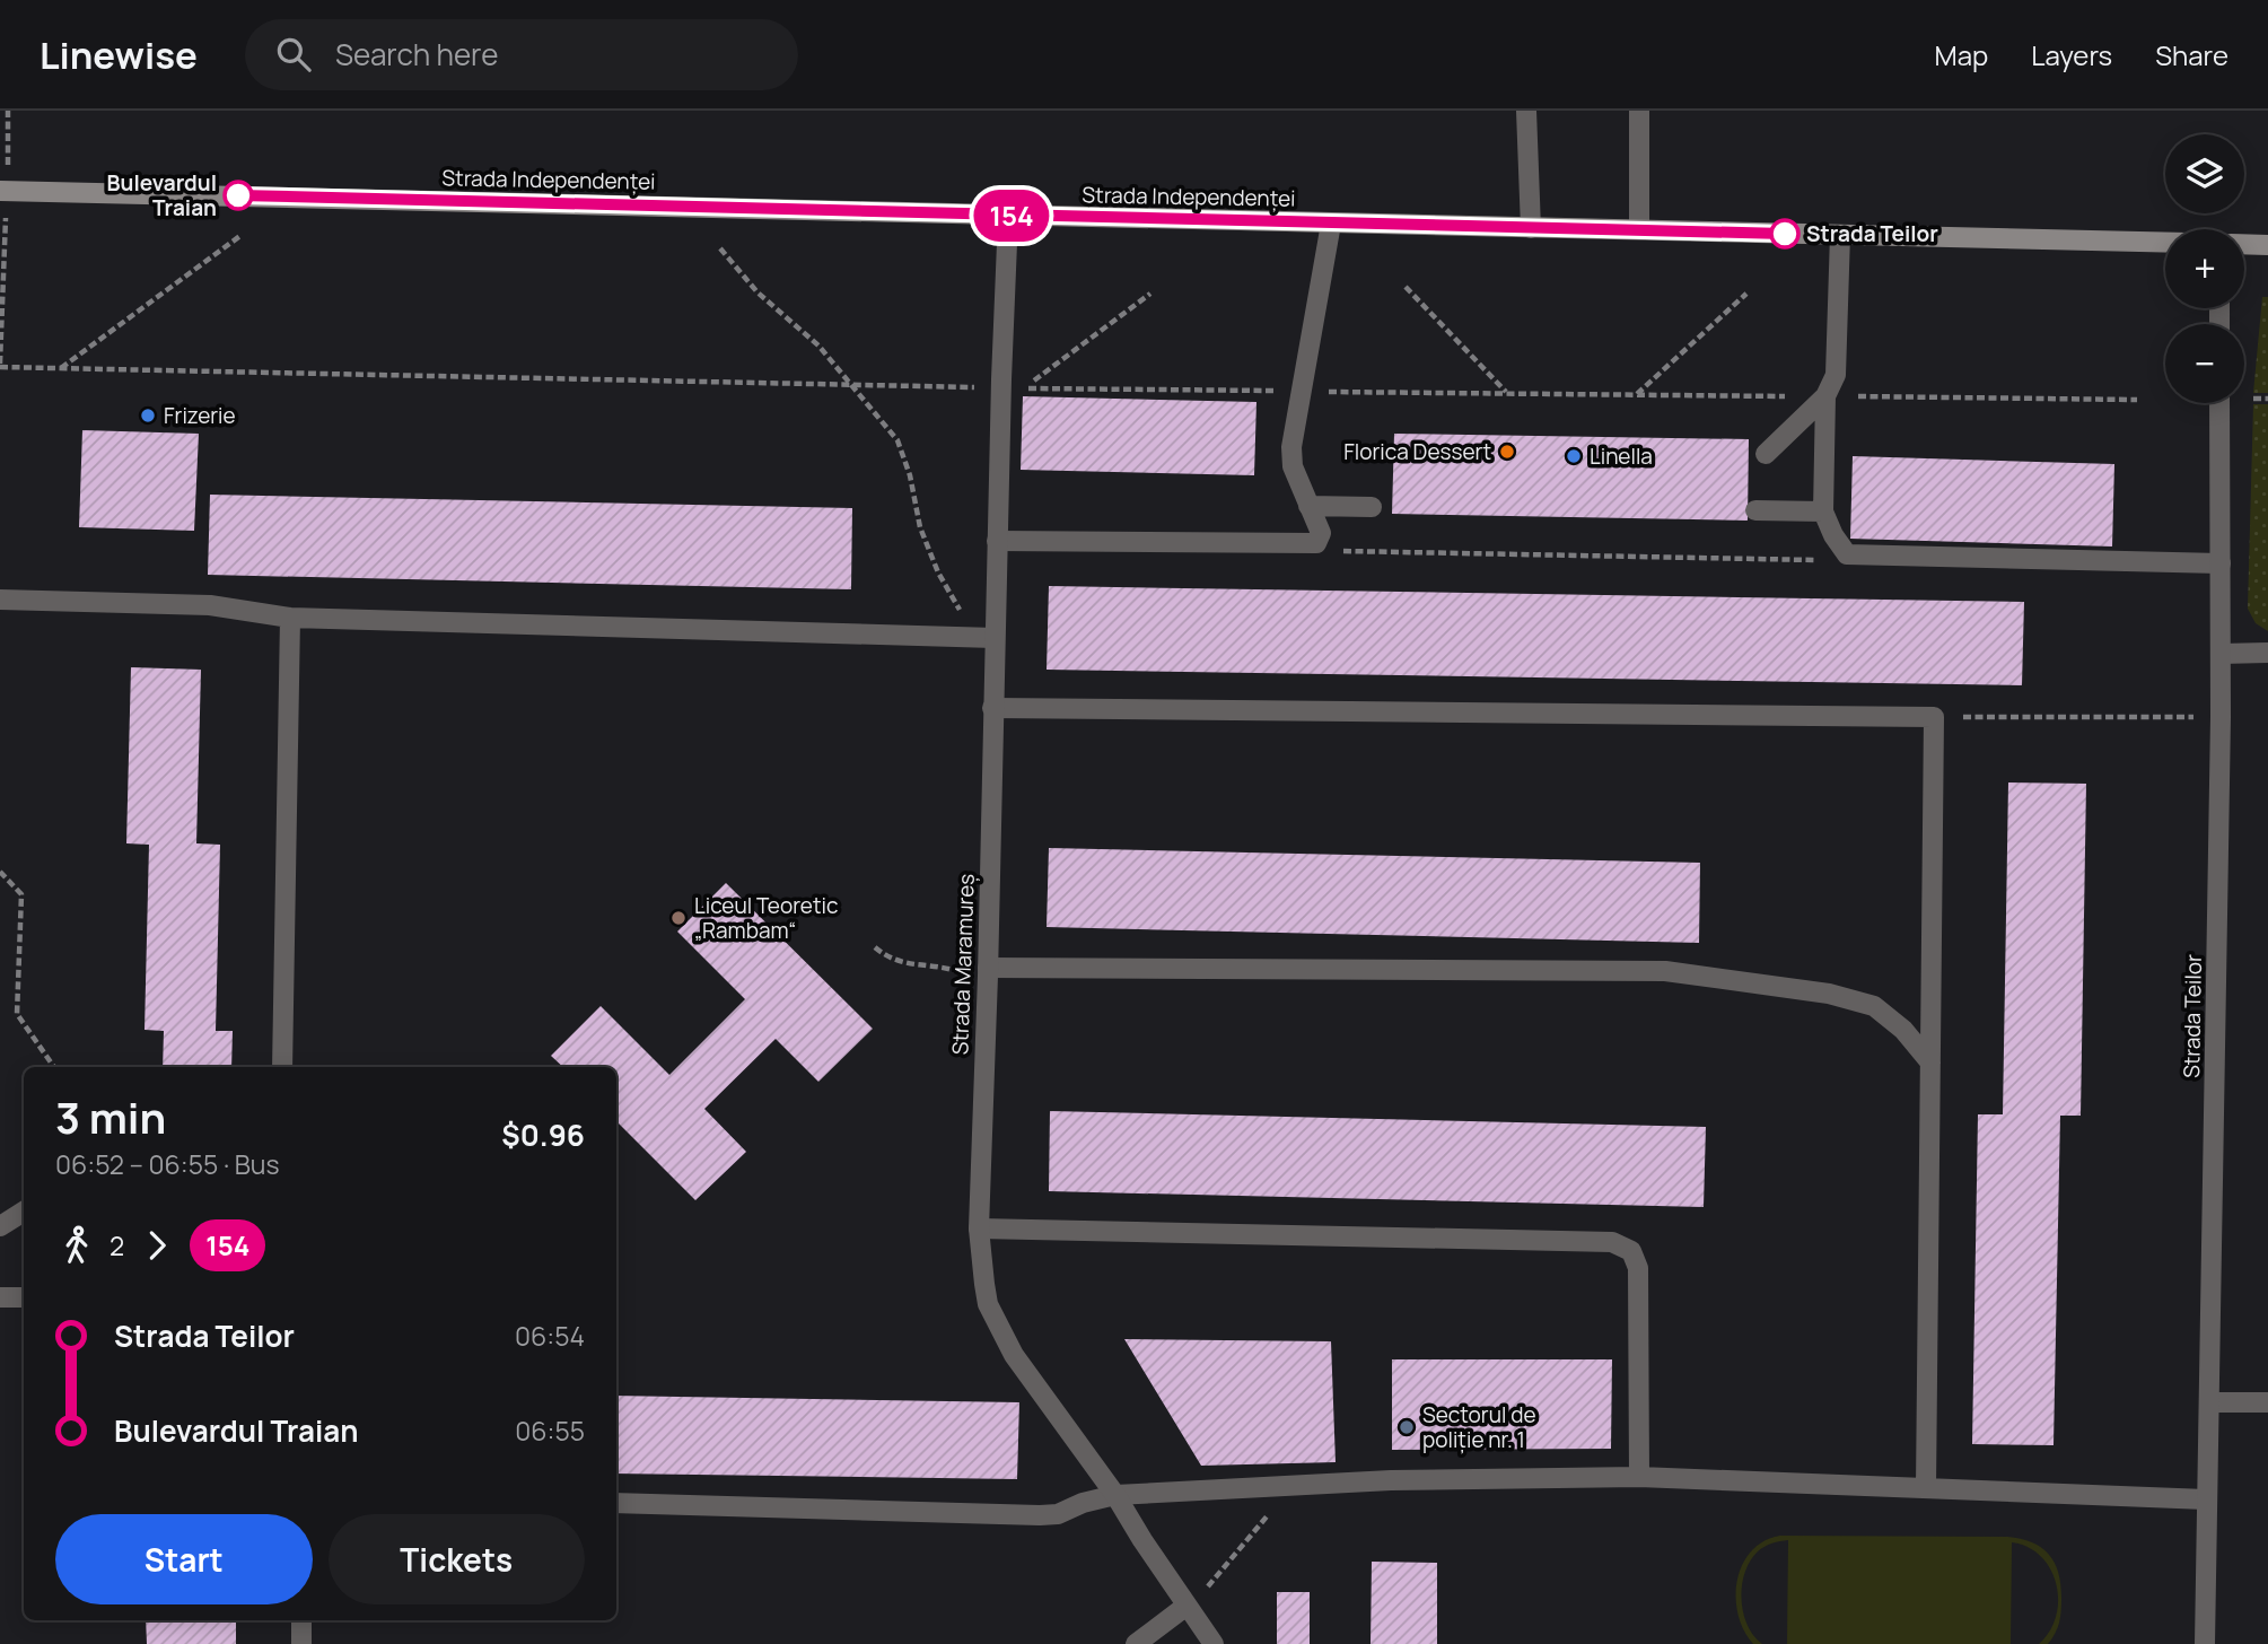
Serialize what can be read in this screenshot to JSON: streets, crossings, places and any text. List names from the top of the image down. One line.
{"streets":{"main road":["Strada Independenței"],"street":["Strada Maramureș","Strada Teilor"]},"crossings":[["Strada Independenței","Strada Maramureș"]],"places":["Bulevardul Traian","Strada Teilor","Frizerie","Florica Dessert","Linella","Liceul Teoretic „Rambam“","Sectorul de poliție nr. 1"],"lines":["bus line 154"],"page":{"header":"Linewise","search":"Search here","nav":["Map","Layers","Share"],"on_map":"154","map_buttons":["+","−"],"heading":["3 min","06:52 – 06:55 · Bus","$0.96"],"legs":["2","154"],"list":[{"name":"Strada Teilor","value":"06:54"},{"name":"Bulevardul Traian","value":"06:55"}],"buttons":["Start","Tickets"]}}
